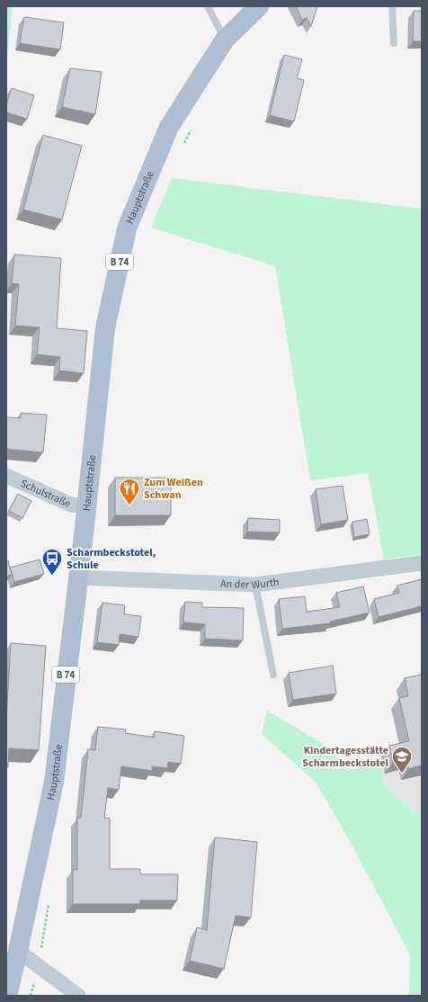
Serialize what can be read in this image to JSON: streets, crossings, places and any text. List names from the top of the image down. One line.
{"streets":{"main road":["Hauptstraße","B 74"],"street":["Schulstraße","An der Wurth"]},"crossings":[["Hauptstraße","Schulstraße"],["Hauptstraße","An der Wurth"]],"places":{"restaurant":["Zum Weißen Schwan"],"bus stop":["Scharmbeckstotel, Schule"],"school or university":["Kindertagesstätte Scharmbeckstotel"]}}
